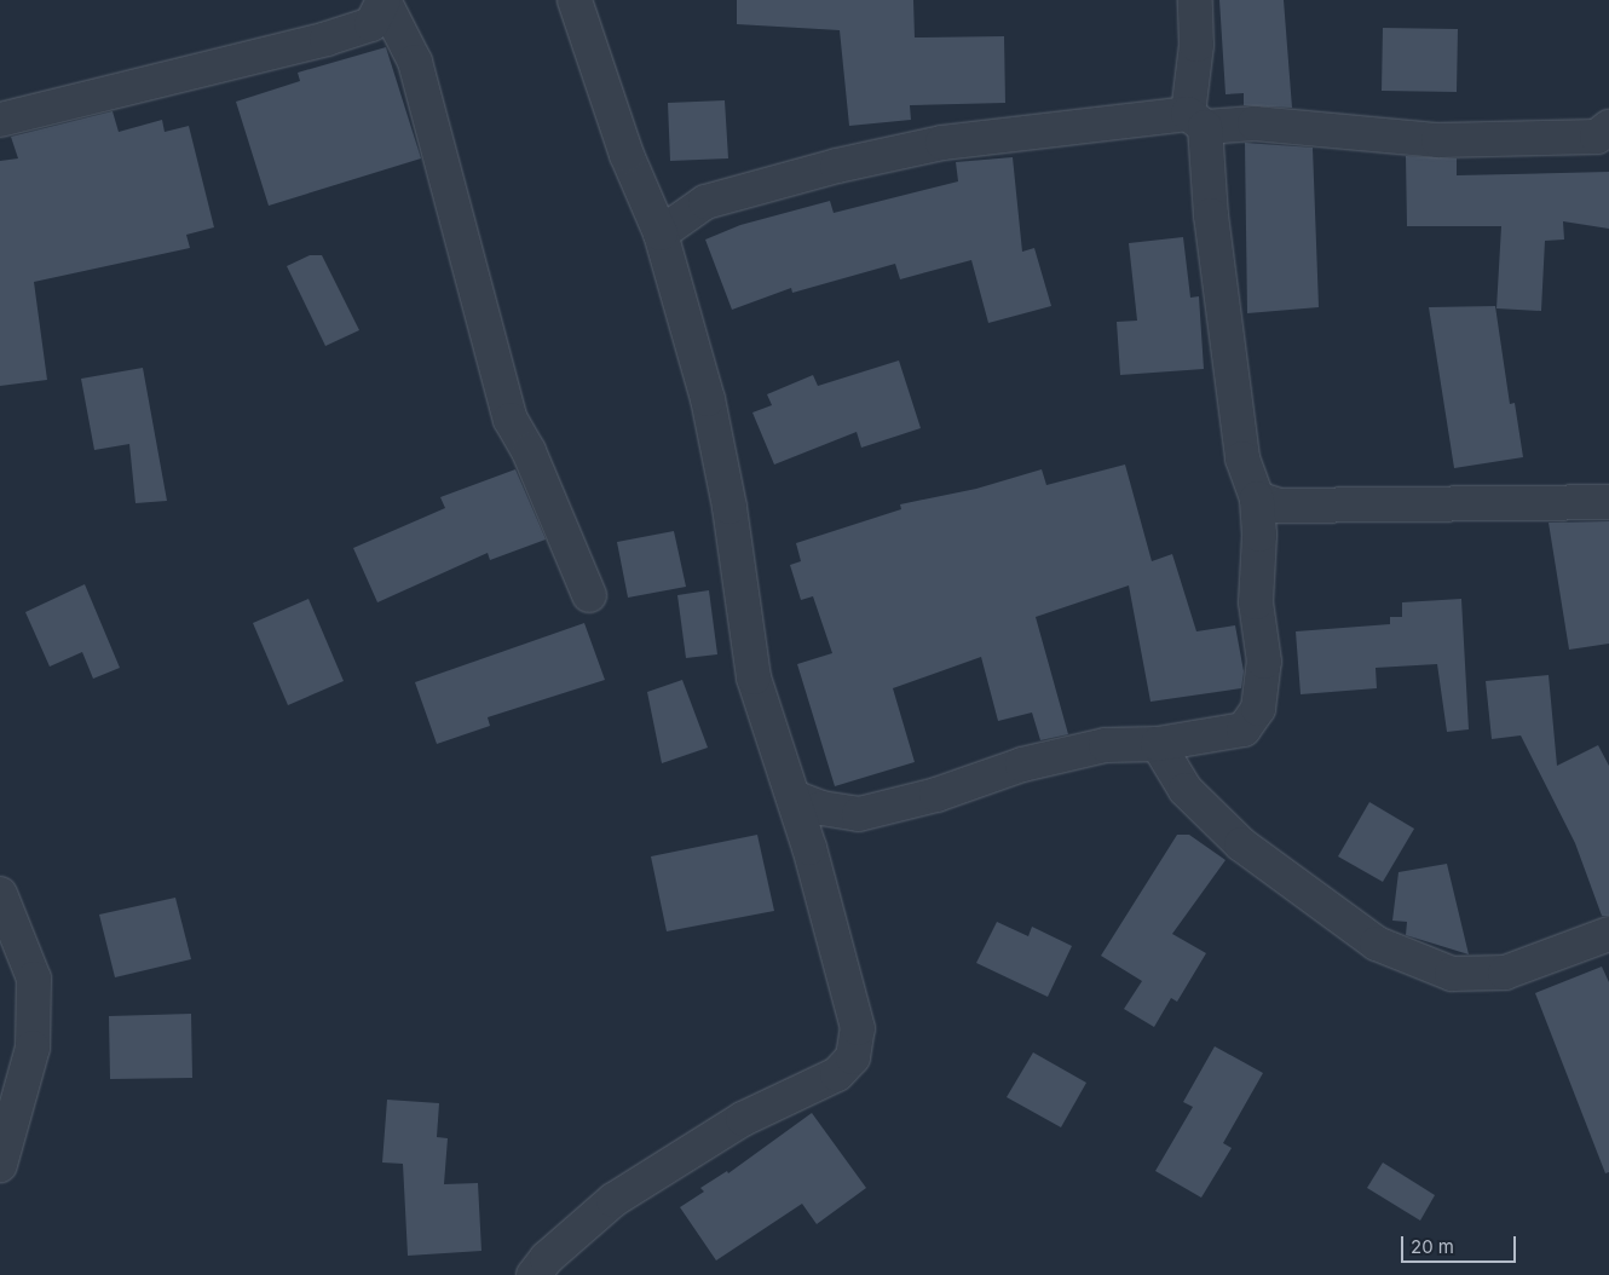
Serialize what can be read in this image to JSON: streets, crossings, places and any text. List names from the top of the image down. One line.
{"scale_bar":"20 m"}
